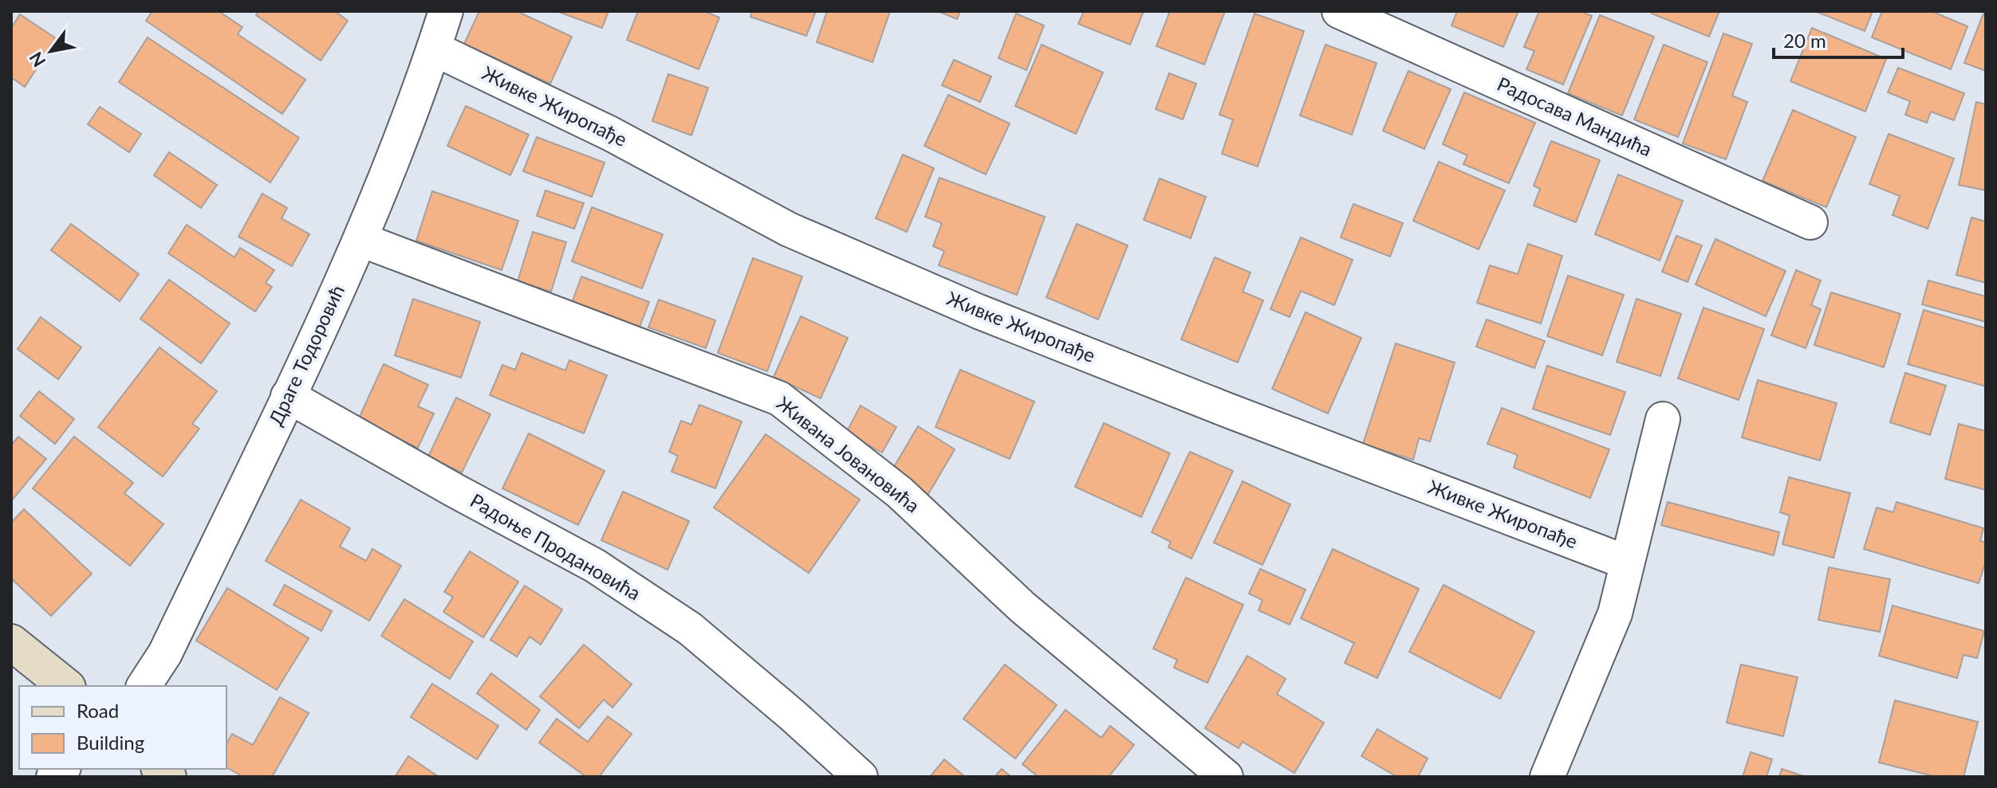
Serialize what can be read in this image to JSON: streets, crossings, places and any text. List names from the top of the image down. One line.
{"streets":{"street":["Живке Жиропађе","Радосава Мандића","Драге Тодоровић","Живана Јовановића","Радоње Продановића"]},"crossings":[["Живке Жиропађе","Драге Тодоровић"],["Драге Тодоровић","Живана Јовановића"],["Драге Тодоровић","Радоње Продановића"]],"legend":["Road","Building"],"scale_bar":"20 m","north":"bottom left"}
